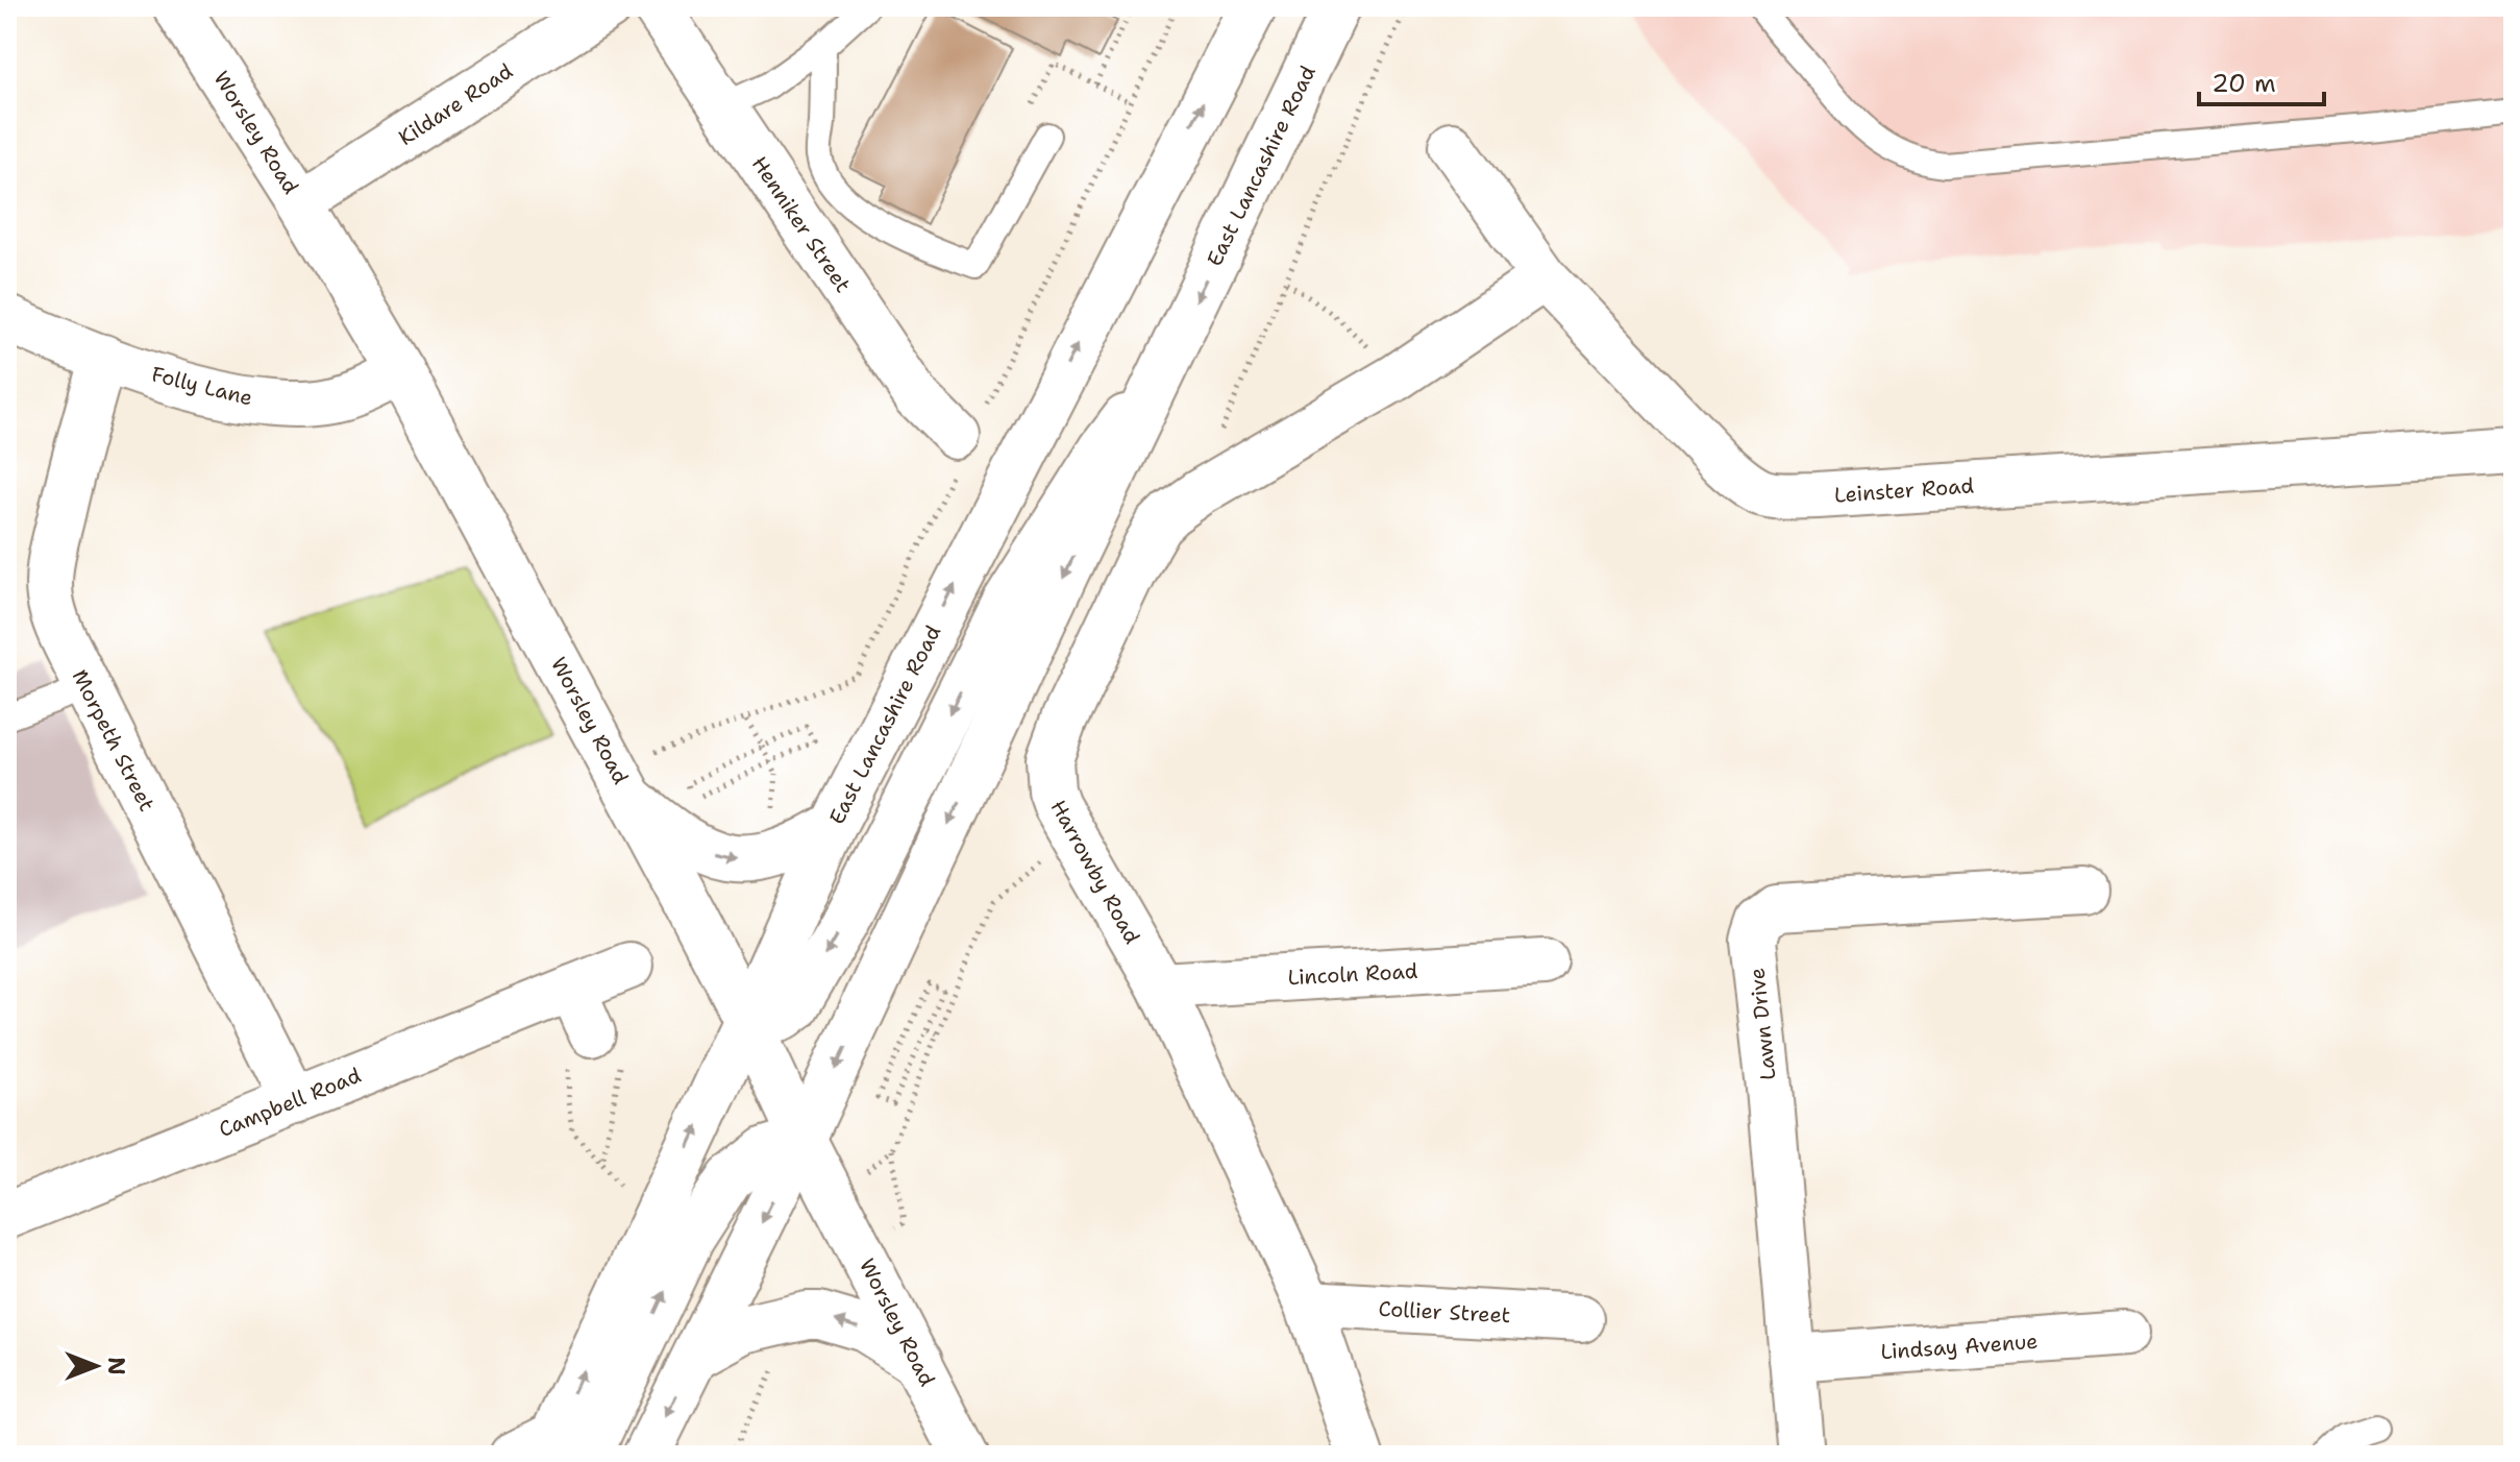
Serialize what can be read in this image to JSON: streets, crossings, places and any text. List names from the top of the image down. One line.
{"streets":{"main road":["Kildare Road","Worsley Road","East Lancashire Road","Henniker Street","Folly Lane","Leinster Road","Morpeth Street","Harrowby Road","Lincoln Road","Lawn Drive","Campbell Road","Collier Street","Lindsay Avenue"]},"crossings":[["Kildare Road","Worsley Road"],["Worsley Road","East Lancashire Road"],["Worsley Road","Folly Lane"],["Folly Lane","Morpeth Street"],["Leinster Road","Harrowby Road"],["Morpeth Street","Campbell Road"],["Harrowby Road","Lincoln Road"],["Harrowby Road","Collier Street"],["Lawn Drive","Lindsay Avenue"]],"scale_bar":"20 m","north":"right"}
